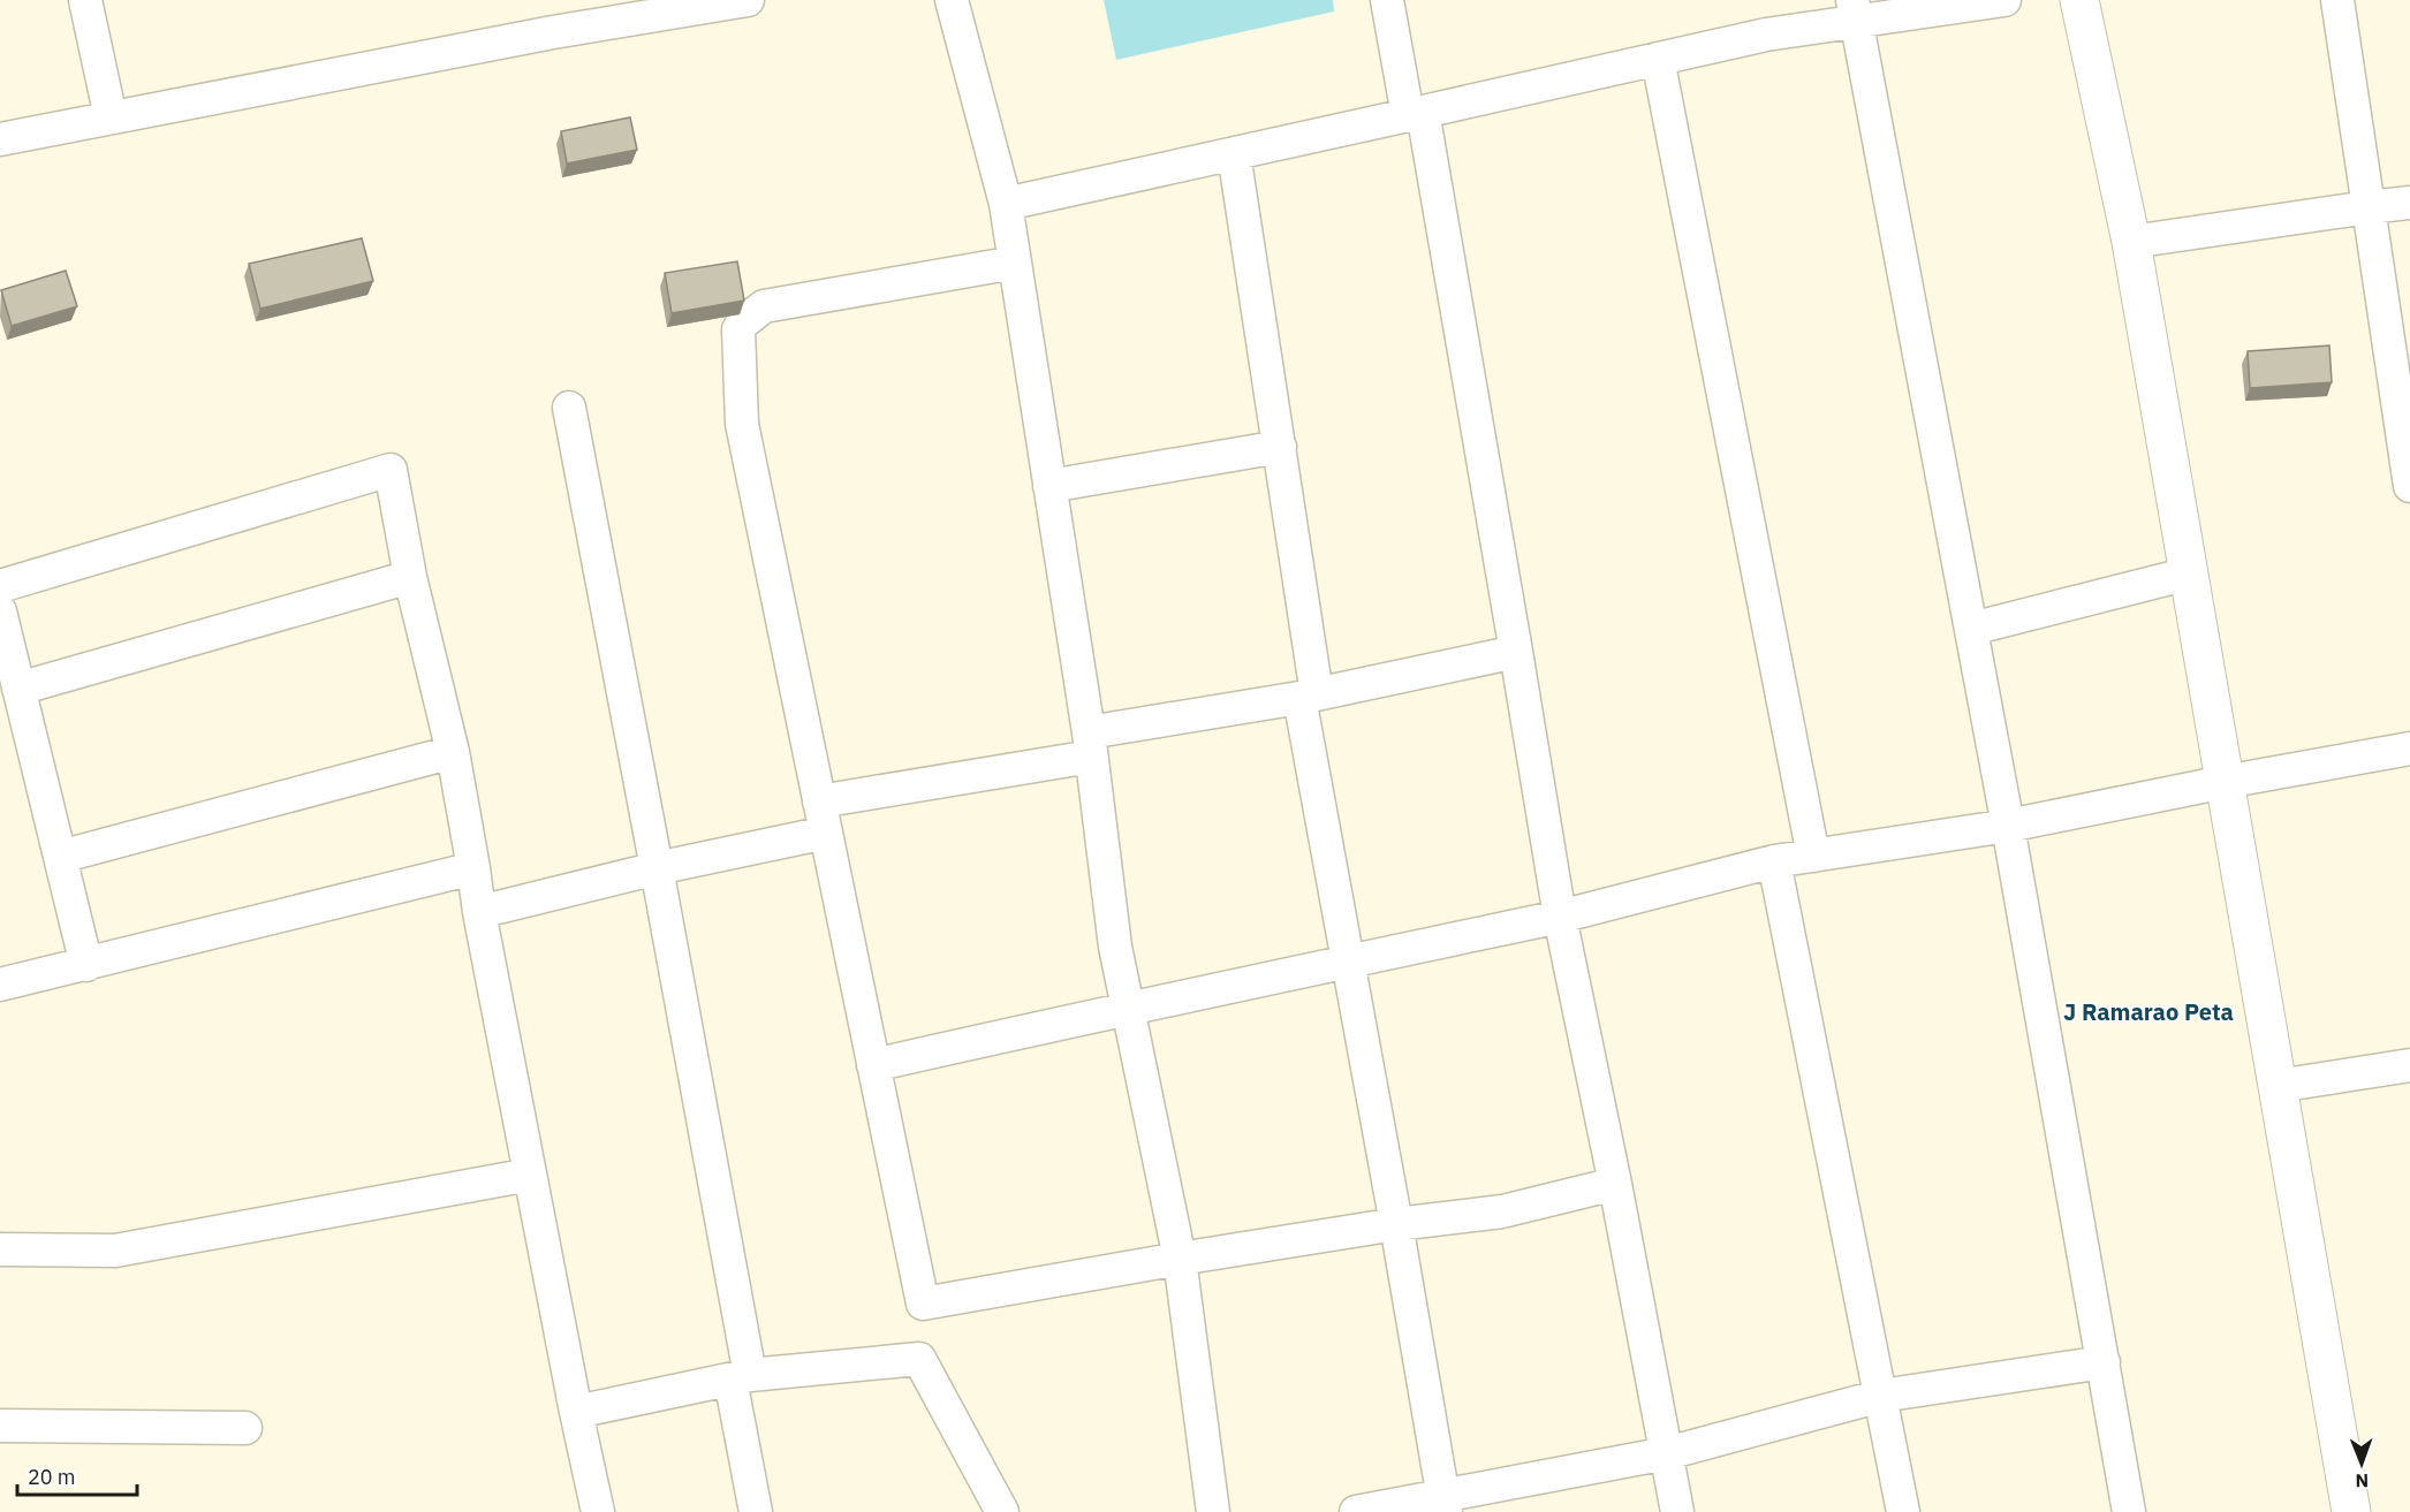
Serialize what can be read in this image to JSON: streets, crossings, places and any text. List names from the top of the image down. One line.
{"districts":["J Ramarao Peta"],"scale_bar":"20 m","north":"bottom"}
